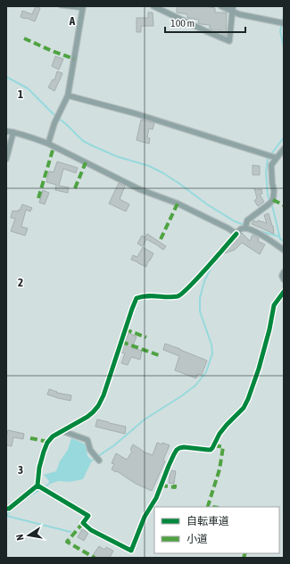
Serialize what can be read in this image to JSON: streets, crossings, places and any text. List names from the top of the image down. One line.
{"legend":["自転車道","小道"],"scale_bar":"100 m","north":"left","grid":{"columns":["A"],"rows":["1","2","3"]}}
